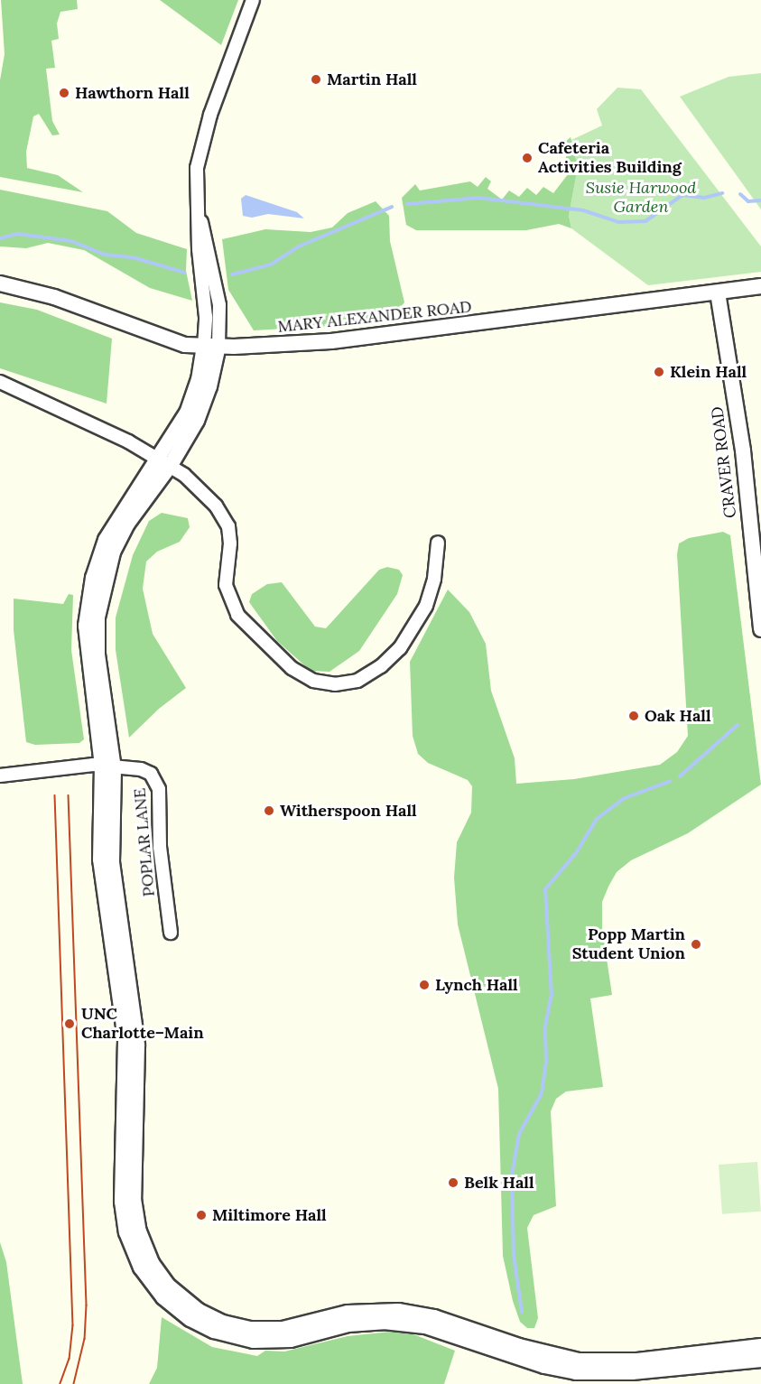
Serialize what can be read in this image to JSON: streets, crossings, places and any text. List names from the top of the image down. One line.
{"streets":{"street":["MARY ALEXANDER ROAD","CRAVER ROAD","POPLAR LANE"]},"crossings":[["MARY ALEXANDER ROAD","CRAVER ROAD"]],"parks":["Susie Harwood Garden"],"places":["Martin Hall","Hawthorn Hall","Cafeteria Activities Building","Klein Hall","Oak Hall","Witherspoon Hall","Popp Martin Student Union","Lynch Hall","UNC Charlotte–Main","Belk Hall","Miltimore Hall"]}
